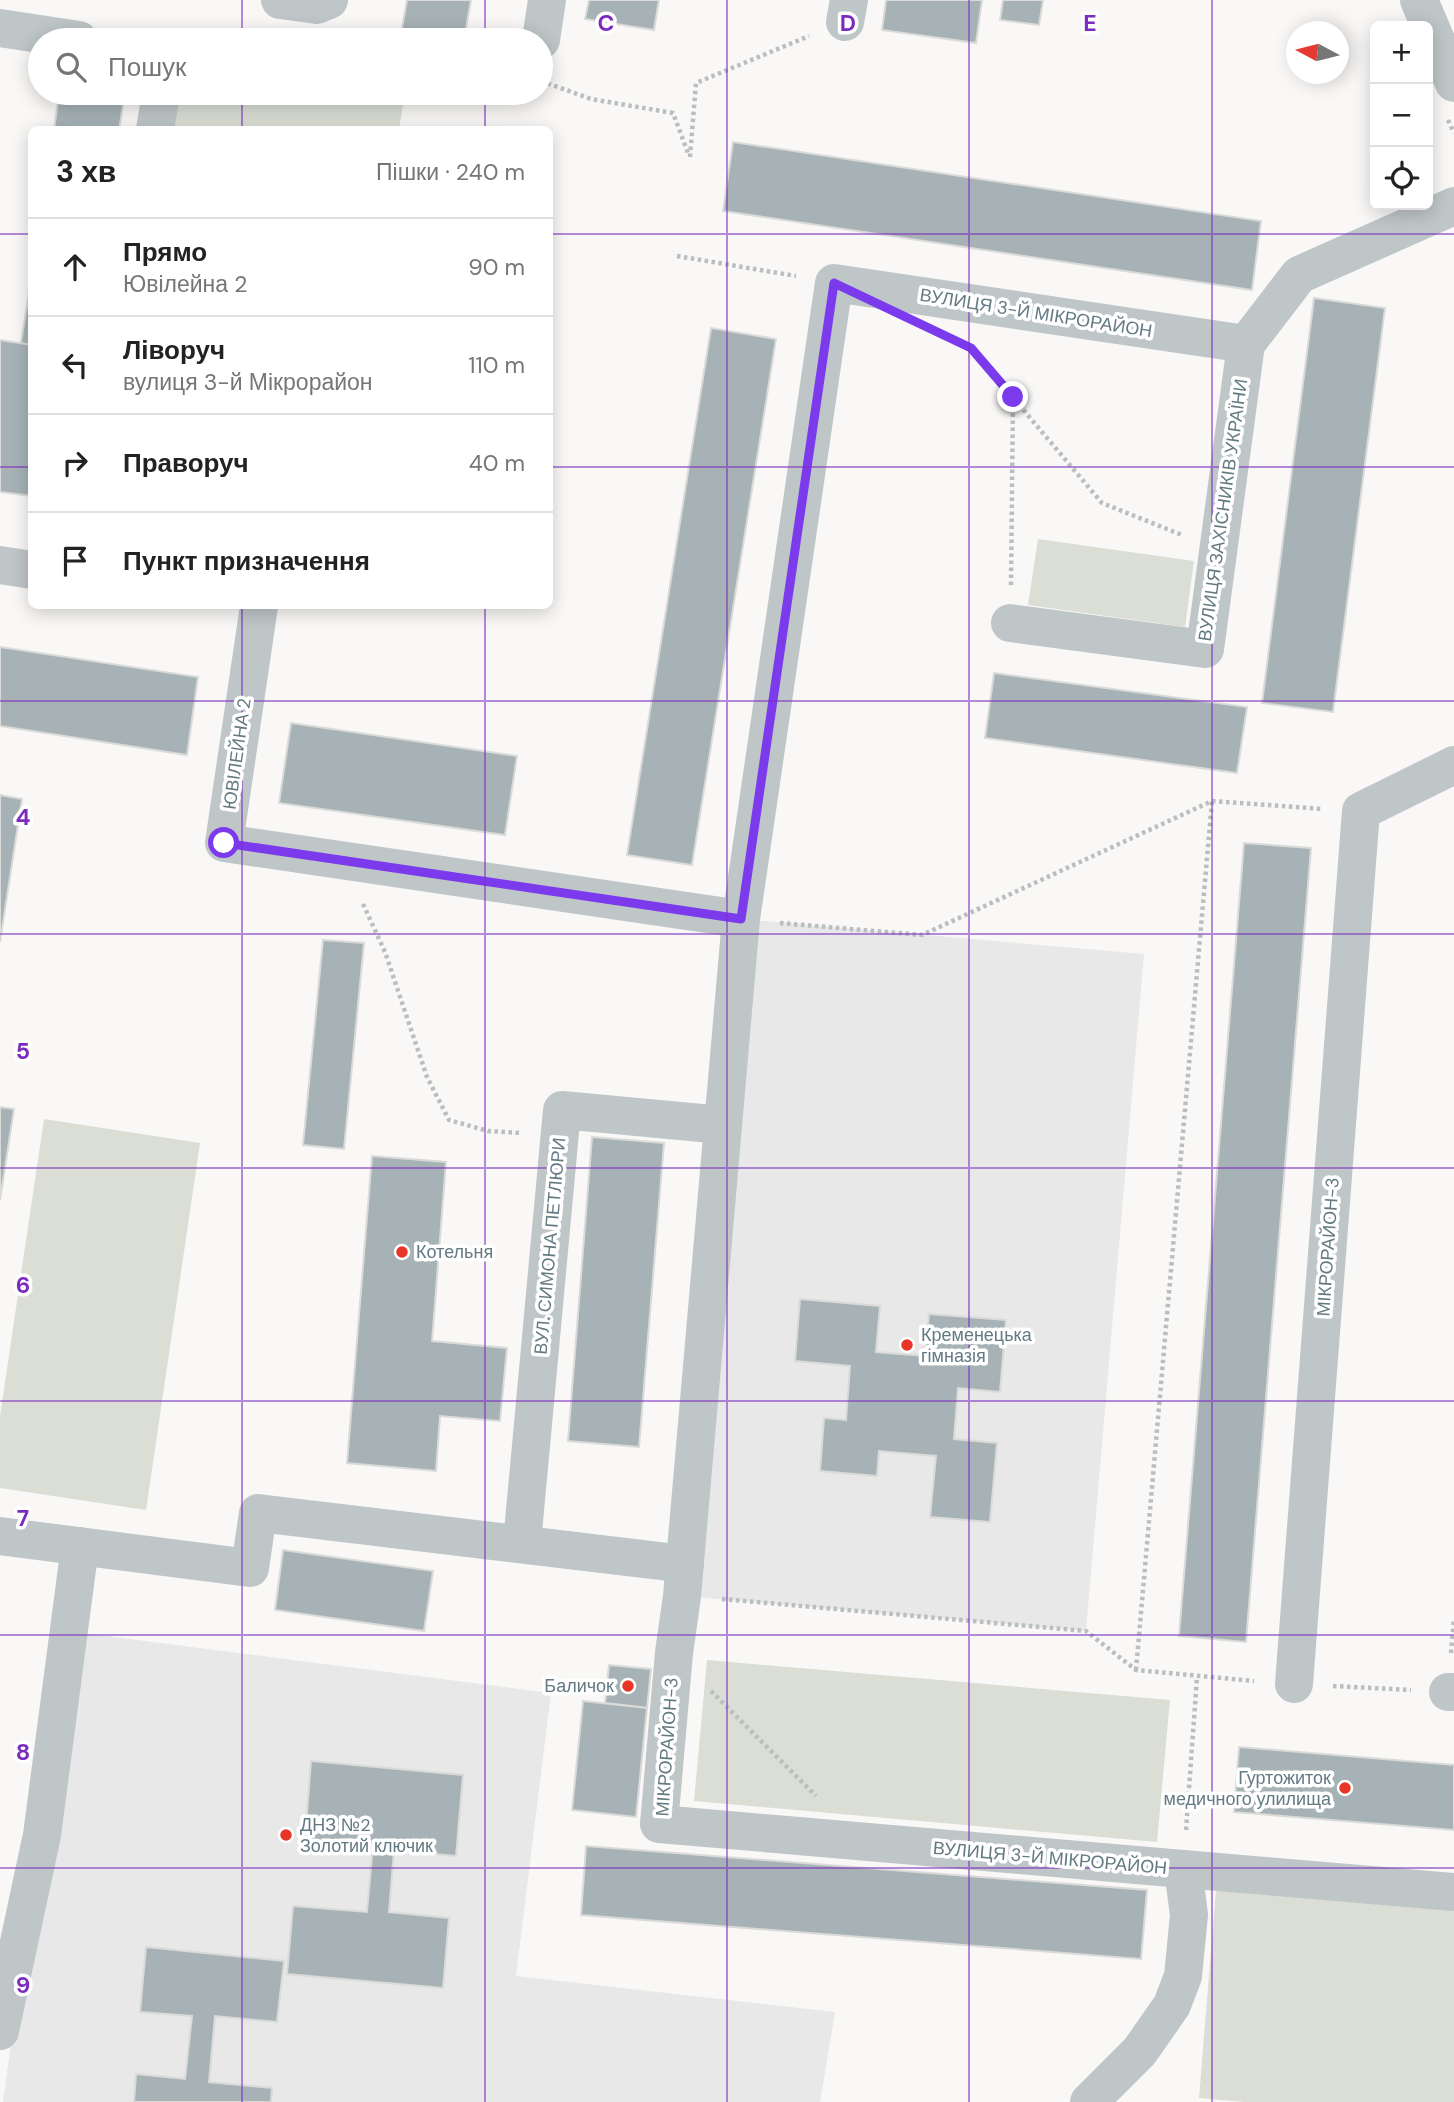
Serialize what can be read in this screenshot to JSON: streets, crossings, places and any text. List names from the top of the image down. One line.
{"streets":{"street":["ВУЛИЦЯ 3-Й МІКРОРАЙОН","ВУЛИЦЯ ЗАХІСНИКІВ УКРАЇНИ","ЮВІЛЕЙНА 2","ВУЛ. СИМОНА ПЕТЛЮРИ","МІКРОРАЙОН-3"]},"crossings":[["ВУЛИЦЯ 3-Й МІКРОРАЙОН","ВУЛИЦЯ ЗАХІСНИКІВ УКРАЇНИ"],["ВУЛИЦЯ 3-Й МІКРОРАЙОН","МІКРОРАЙОН-3"],["ЮВІЛЕЙНА 2","МІКРОРАЙОН-3"],["ВУЛ. СИМОНА ПЕТЛЮРИ","МІКРОРАЙОН-3"]],"places":["Котельня","Кременецька гімназія","Баличок","Гуртожиток медичного улилища","ДНЗ №2 Золотий ключик"],"north":"left","page":{"map_buttons":["+","−"],"search":"Пошук","heading":["3 хв","Пішки · 240 m"],"list":[["Прямо","Ювілейна 2","90 m"],["Ліворуч","вулиця 3-й Мікрорайон","110 m"],["Праворуч","40 m"],"Пункт призначення"]},"grid":{"columns":["C","D","E"],"rows":["4","5","6","7","8","9"]}}
